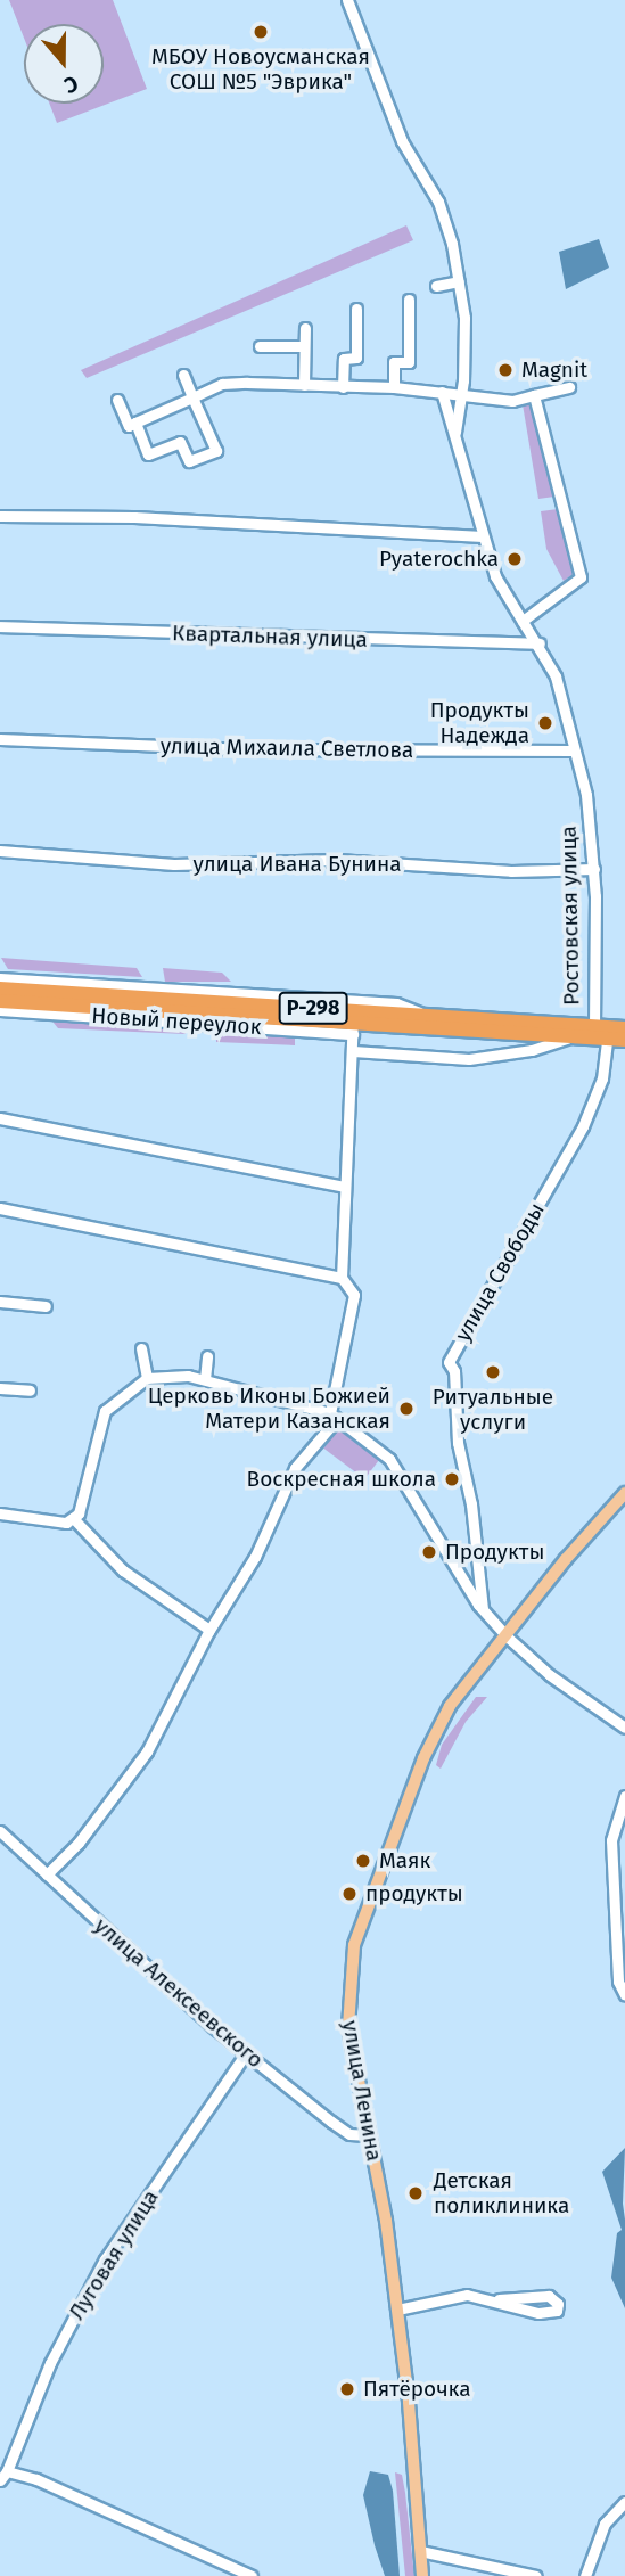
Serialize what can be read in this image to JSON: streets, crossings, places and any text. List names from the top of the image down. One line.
{"streets":{"highway":["Ростовская улица","Р-298"],"main road":["улица Ленина"],"street":["Квартальная улица","улица Михаила Светлова","улица Ивана Бунина","Новый переулок","улица Свободы","улица Алексеевского","Луговая улица"]},"crossings":[["Квартальная улица","Ростовская улица"],["улица Михаила Светлова","Ростовская улица"],["улица Ивана Бунина","Ростовская улица"],["Ростовская улица","Новый переулок"],["Ростовская улица","улица Свободы"],["улица Алексеевского","улица Ленина"],["улица Алексеевского","Луговая улица"]],"places":["МБОУ Новоусманская СОШ №5 \"Эврика\"","Magnit","Pyaterochka","Продукты Надежда","Ритуальные услуги","Церковь Иконы Божией Матери Казанская","Воскресная школа","Продукты","Маяк","продукты","Детская поликлиника","Пятёрочка"],"north":"bottom"}
